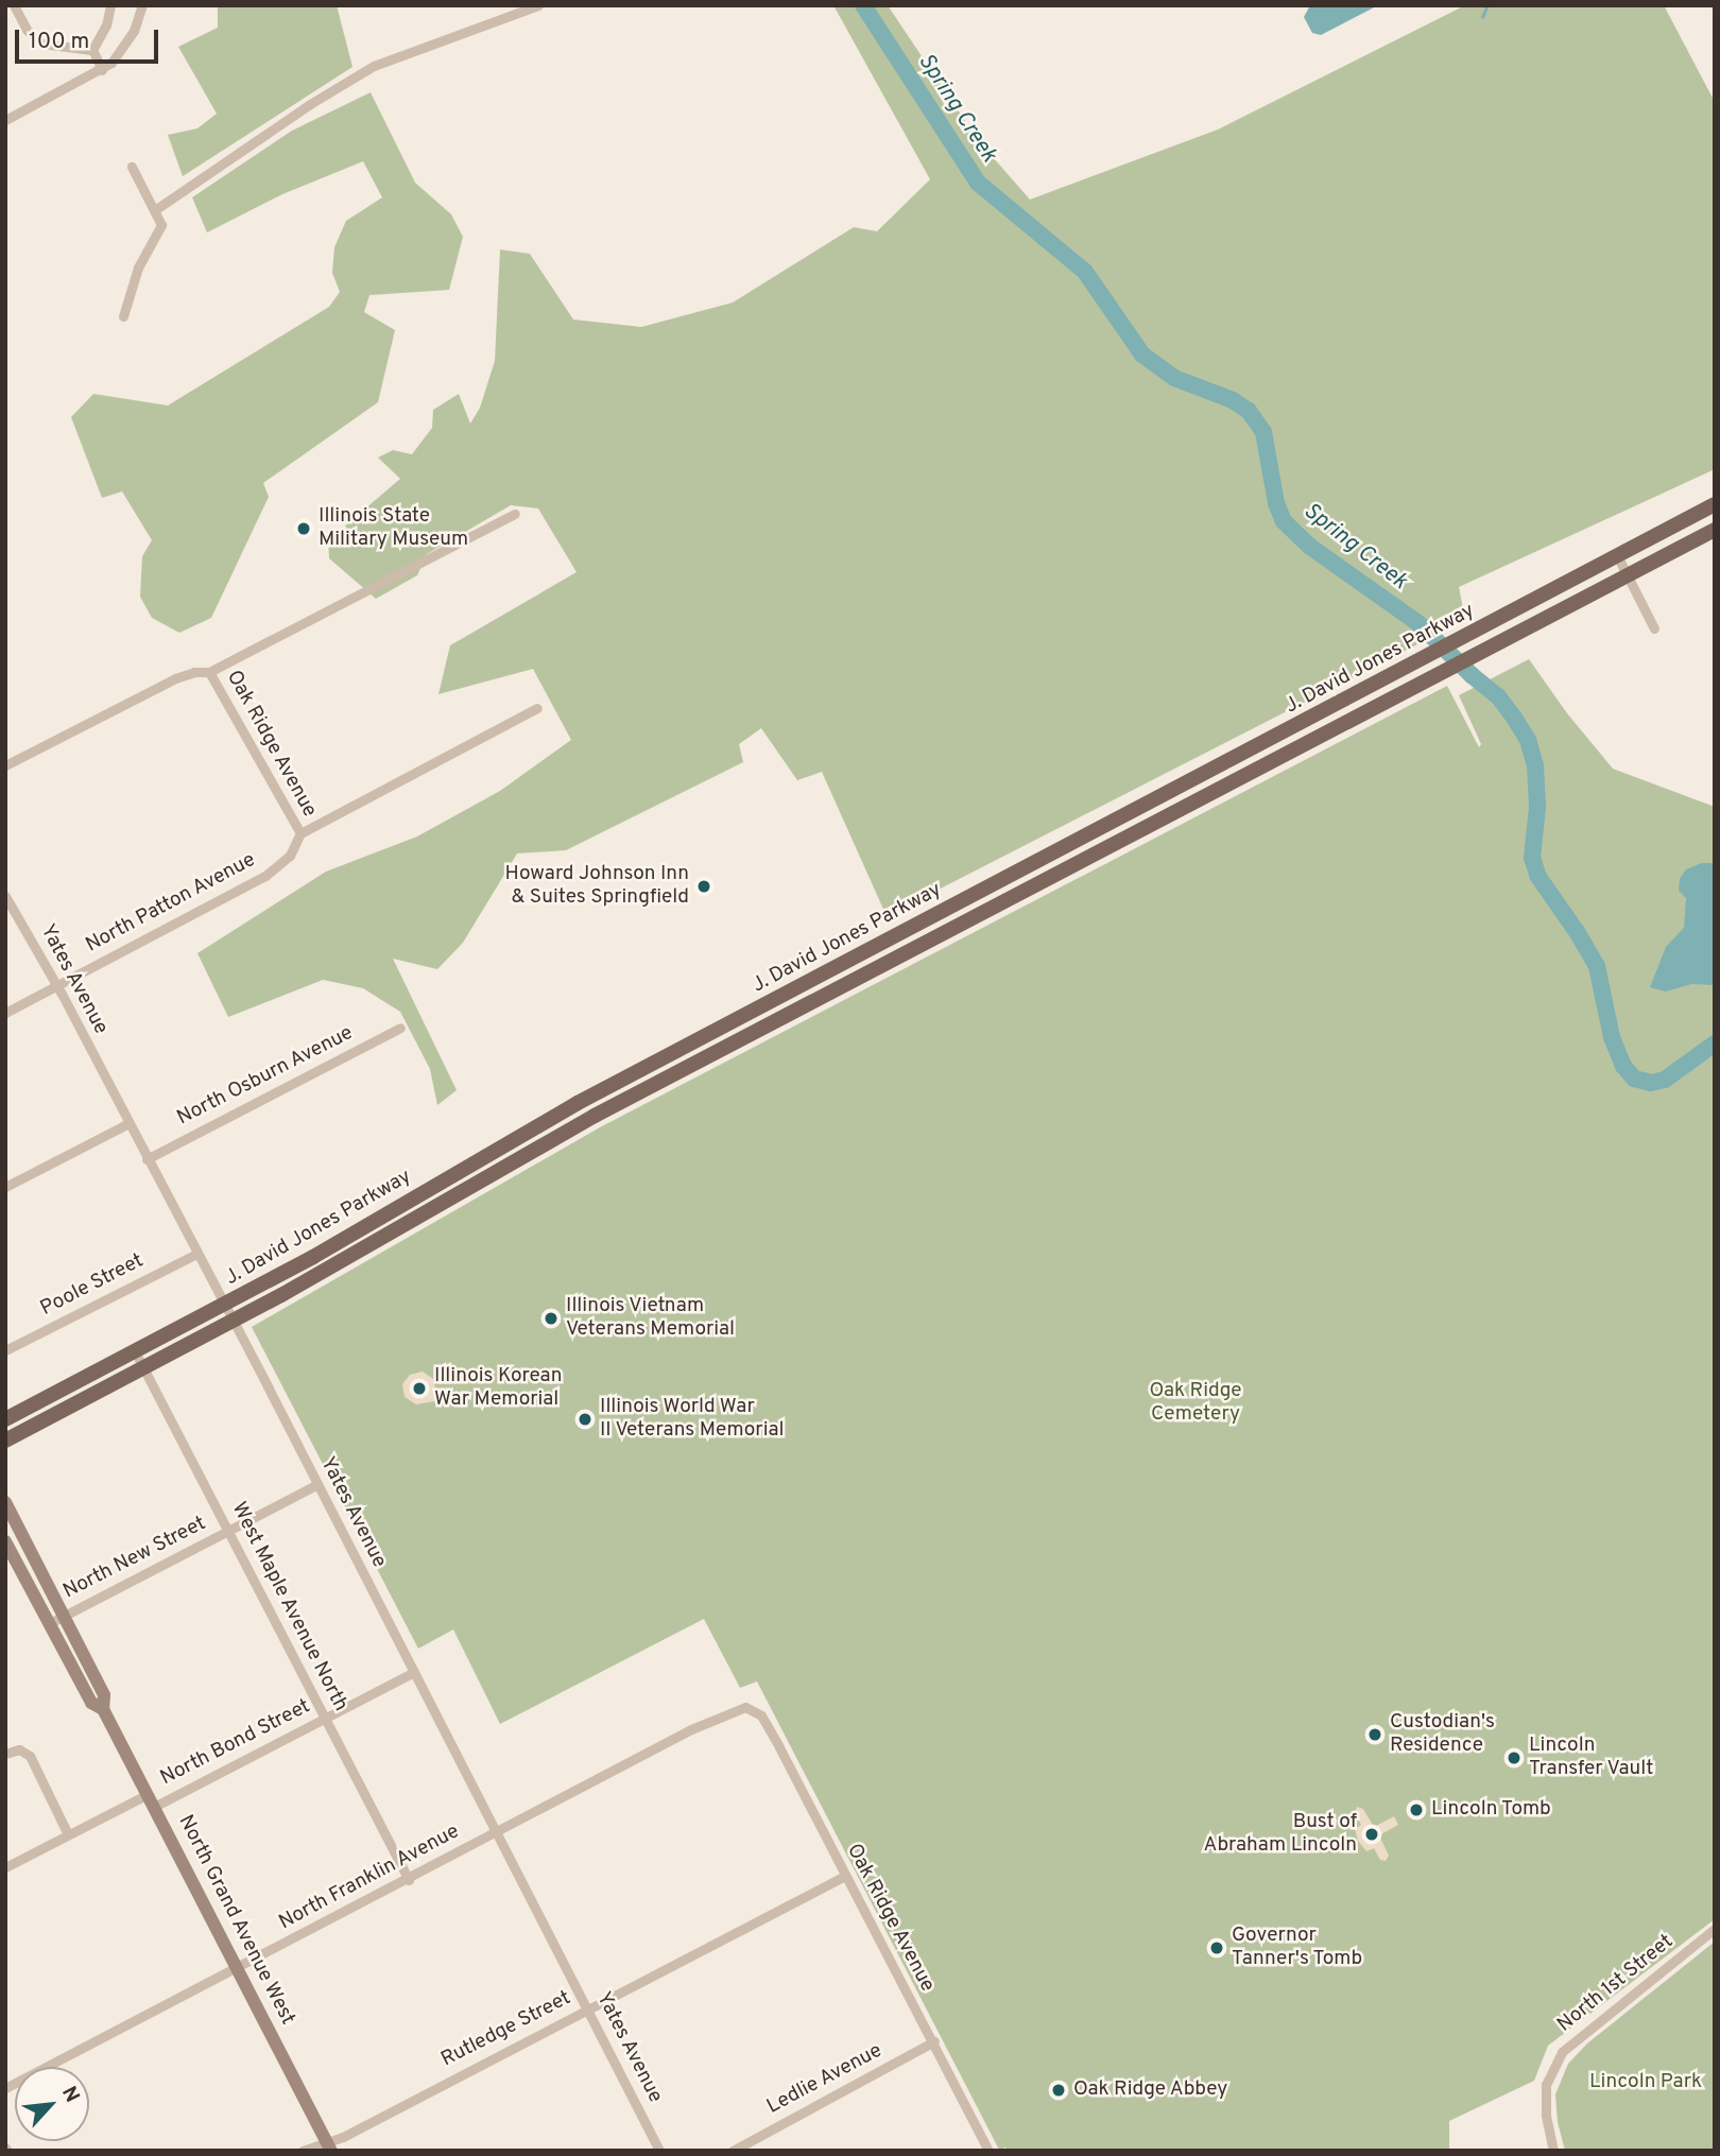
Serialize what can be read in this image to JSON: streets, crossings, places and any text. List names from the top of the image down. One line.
{"streets":{"main road":["J. David Jones Parkway","North Grand Avenue West"],"street":["Oak Ridge Avenue","North Patton Avenue","Yates Avenue","North Osburn Avenue","Poole Street","North New Street","West Maple Avenue North","North Bond Street","North Franklin Avenue","North 1st Street","Rutledge Street","Ledlie Avenue"]},"crossings":[["J. David Jones Parkway","Yates Avenue"],["J. David Jones Parkway","West Maple Avenue North"],["Oak Ridge Avenue","North Patton Avenue"],["Oak Ridge Avenue","North Franklin Avenue"],["Oak Ridge Avenue","Rutledge Street"],["Oak Ridge Avenue","Ledlie Avenue"],["North Patton Avenue","Yates Avenue"],["Yates Avenue","North Osburn Avenue"],["Yates Avenue","Poole Street"],["Yates Avenue","North New Street"],["Yates Avenue","North Bond Street"],["Yates Avenue","North Franklin Avenue"],["Yates Avenue","Rutledge Street"],["North New Street","West Maple Avenue North"],["North New Street","North Grand Avenue West"],["West Maple Avenue North","North Bond Street"],["West Maple Avenue North","North Franklin Avenue"],["North Bond Street","North Grand Avenue West"],["North Franklin Avenue","North Grand Avenue West"],["North Grand Avenue West","Rutledge Street"]],"water":["Spring Creek"],"parks":["Oak Ridge Cemetery","Lincoln Park"],"places":["Illinois State Military Museum","Howard Johnson Inn & Suites Springfield","Illinois Vietnam Veterans Memorial","Illinois Korean War Memorial","Illinois World War II Veterans Memorial","Custodian's Residence","Lincoln Transfer Vault","Lincoln Tomb","Bust of Abraham Lincoln","Governor Tanner's Tomb","Oak Ridge Abbey"],"scale_bar":"100 m","north":"top right"}
